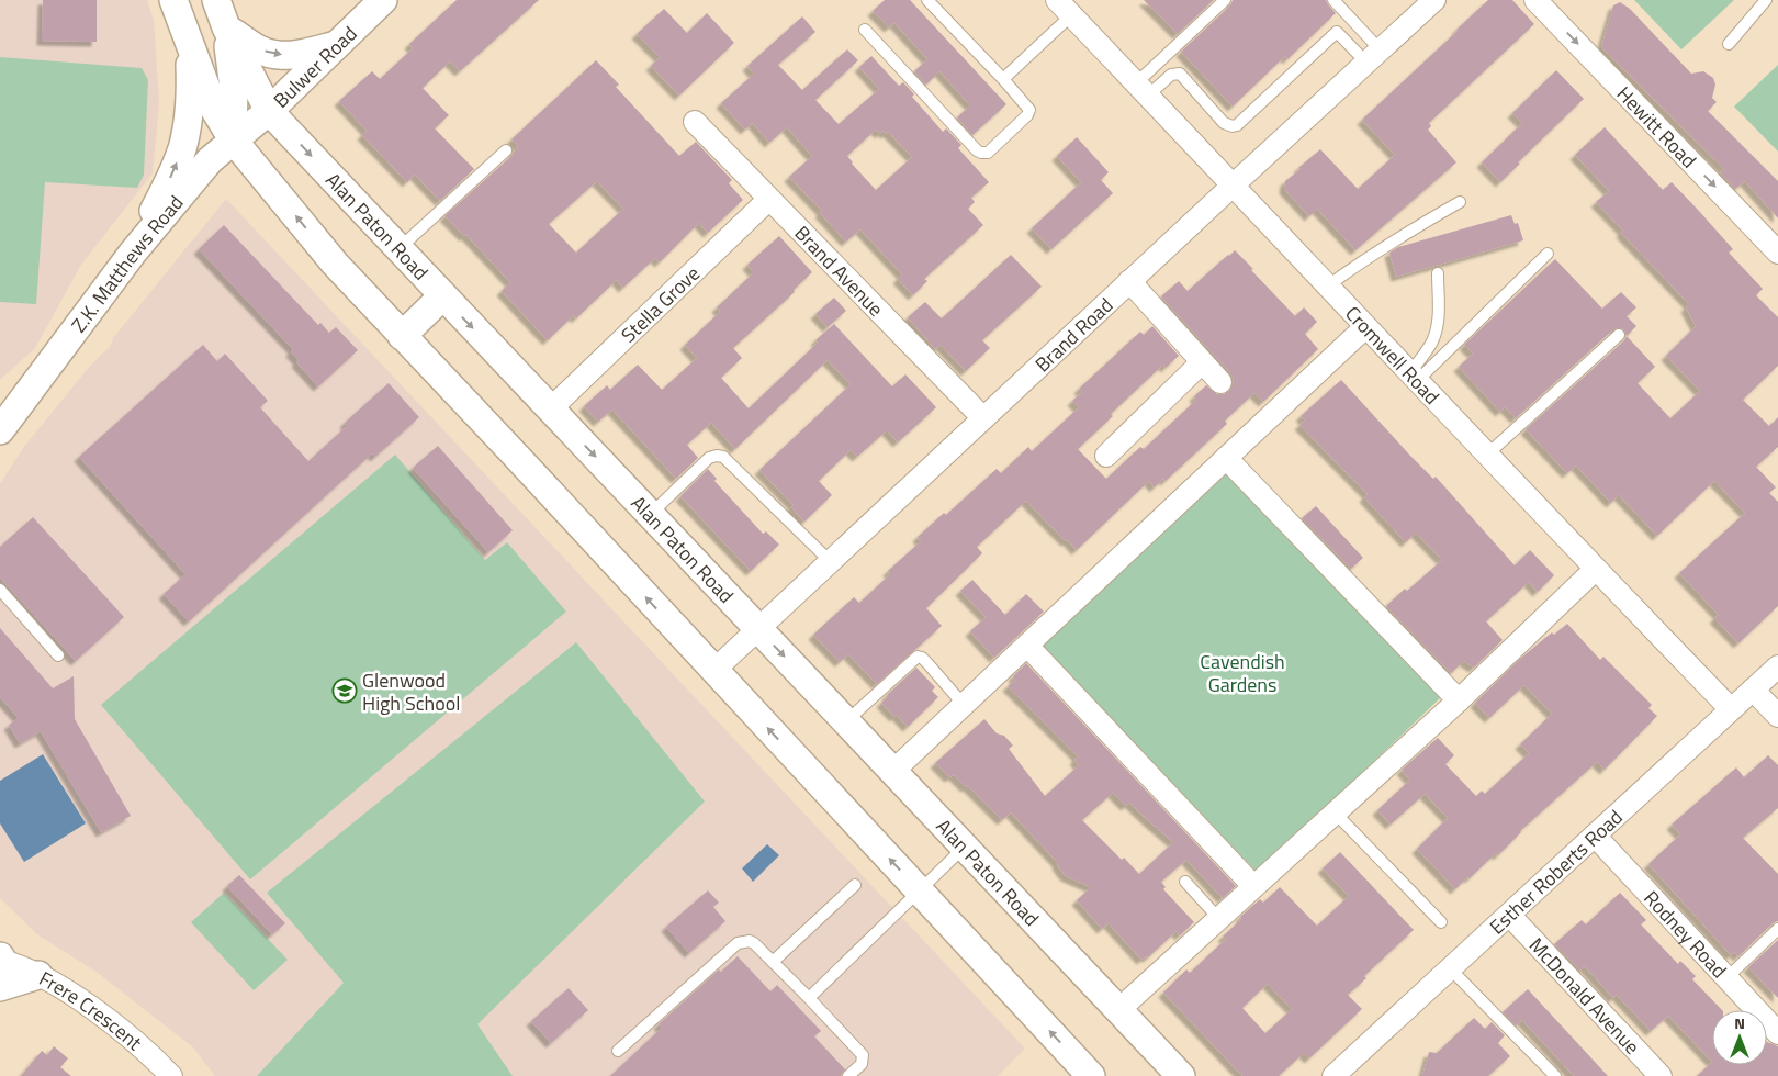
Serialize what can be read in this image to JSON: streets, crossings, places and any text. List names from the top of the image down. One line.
{"streets":{"street":["Bulwer Road","Hewitt Road","Alan Paton Road","Z.K. Matthews Road","Brand Avenue","Stella Grove","Brand Road","Cromwell Road","Esther Roberts Road","Rodney Road","McDonald Avenue","Frere Crescent"]},"crossings":[["Bulwer Road","Alan Paton Road"],["Bulwer Road","Z.K. Matthews Road"],["Alan Paton Road","Z.K. Matthews Road"],["Alan Paton Road","Stella Grove"],["Alan Paton Road","Brand Road"],["Brand Avenue","Stella Grove"],["Brand Avenue","Brand Road"],["Brand Road","Cromwell Road"],["Cromwell Road","Esther Roberts Road"],["Esther Roberts Road","Rodney Road"],["Esther Roberts Road","McDonald Avenue"]],"one_way":["Hewitt Road"],"parks":["Cavendish Gardens"],"places":{"school or university":["Glenwood High School"]},"north":"top"}
